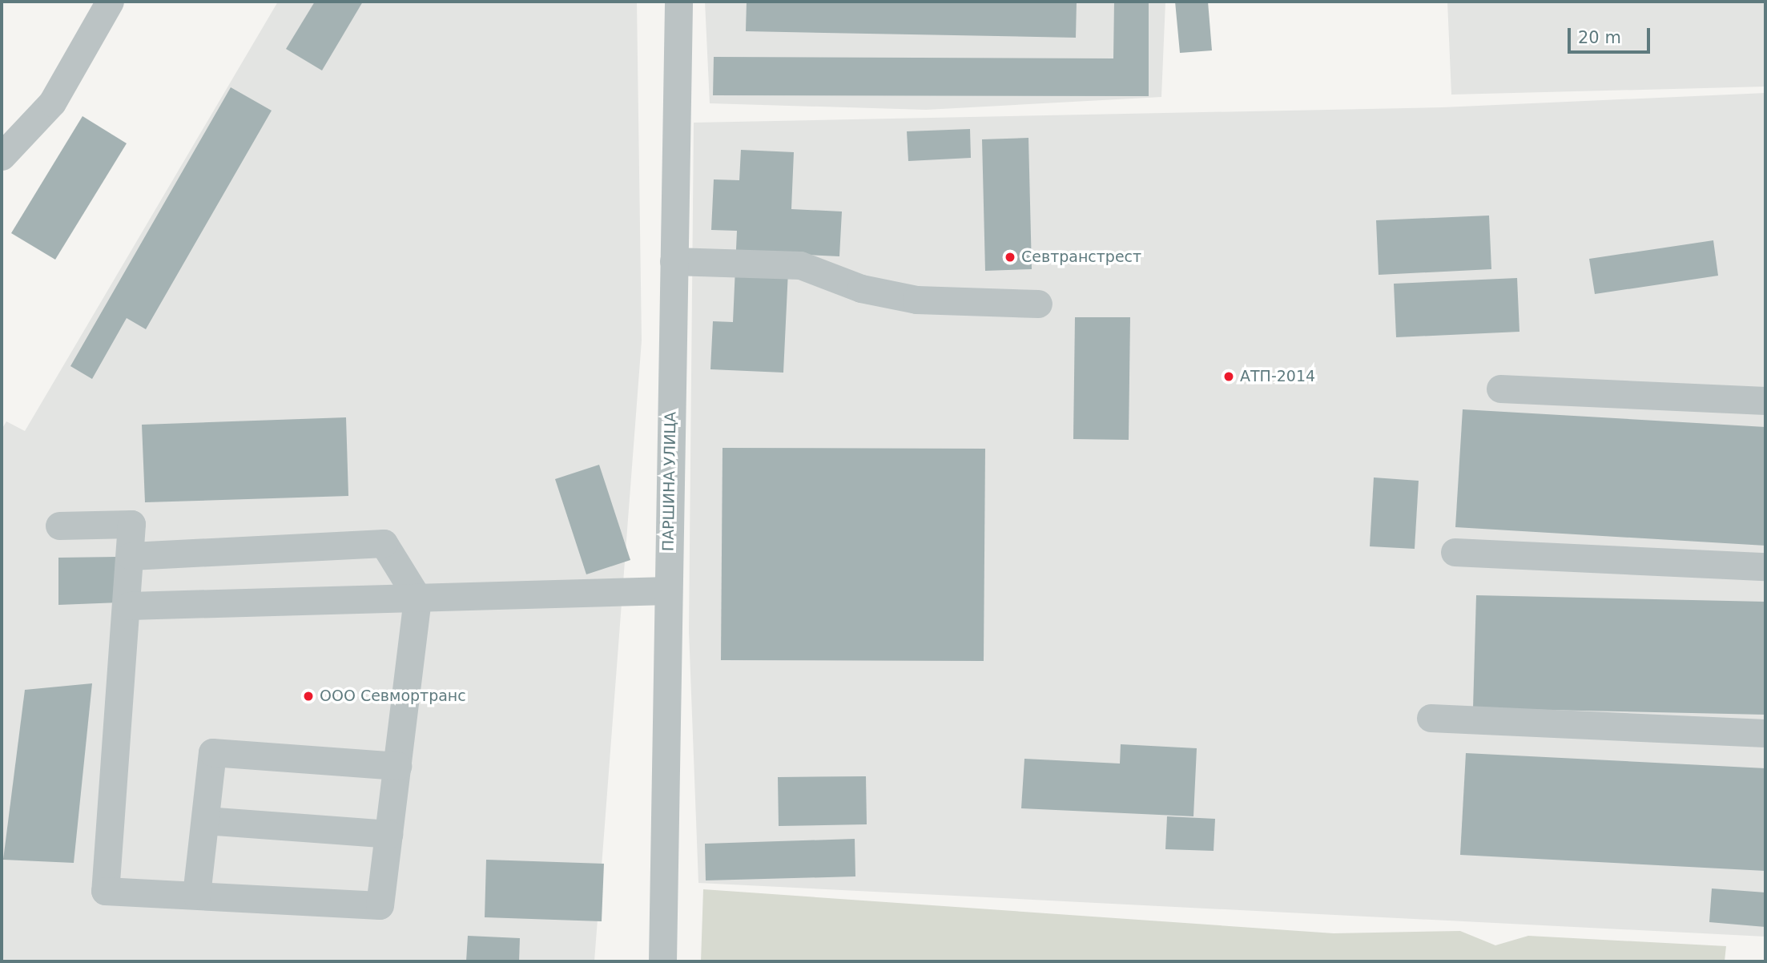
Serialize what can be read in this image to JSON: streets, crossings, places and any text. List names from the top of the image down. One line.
{"streets":{"street":["ПАРШИНА УЛИЦА"]},"places":["Севтранстрест","АТП-2014","ООО Севмортранс"],"scale_bar":"20 m"}
